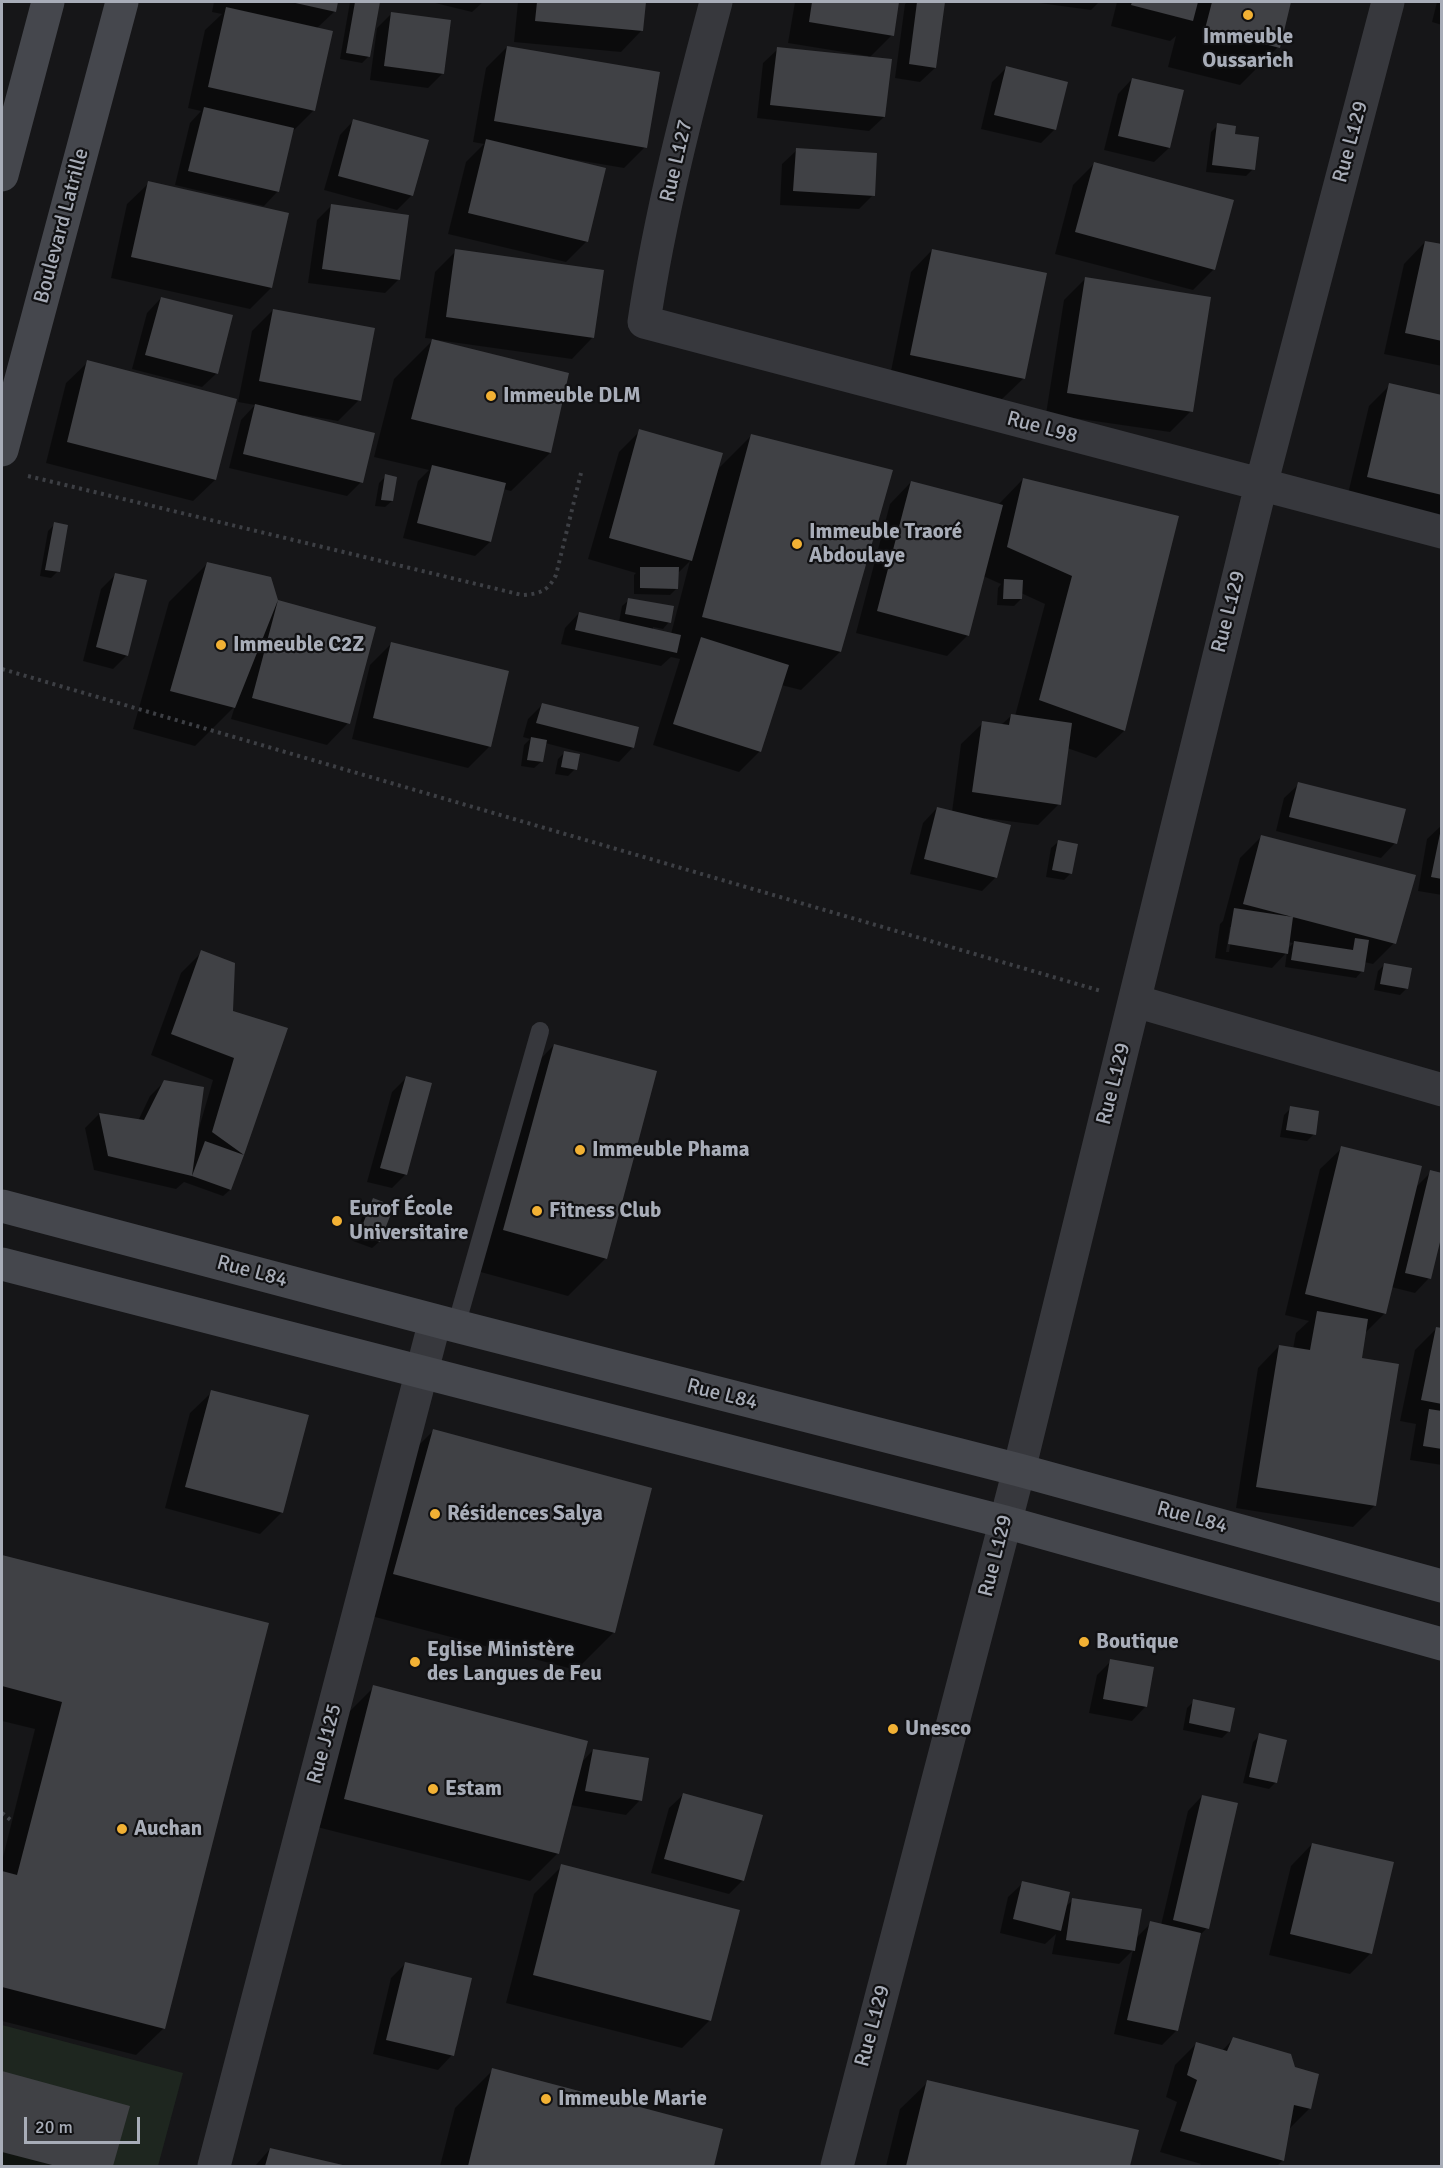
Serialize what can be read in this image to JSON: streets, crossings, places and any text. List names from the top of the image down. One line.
{"streets":{"main road":["Boulevard Latrille","Rue L84"],"street":["Rue L129","Rue L127","Rue L98","Rue J125"]},"crossings":[["Rue L129","Rue L98"],["Rue L129","Rue L84"],["Rue L127","Rue L98"],["Rue L84","Rue J125"]],"places":["Immeuble Oussarich","Immeuble DLM","Immeuble Traoré Abdoulaye","Immeuble C2Z","Immeuble Phama","Fitness Club","Eurof École Universitaire","Résidences Salya","Boutique","Eglise Ministère des Langues de Feu","Unesco","Estam","Auchan","Immeuble Marie"],"scale_bar":"20 m"}
